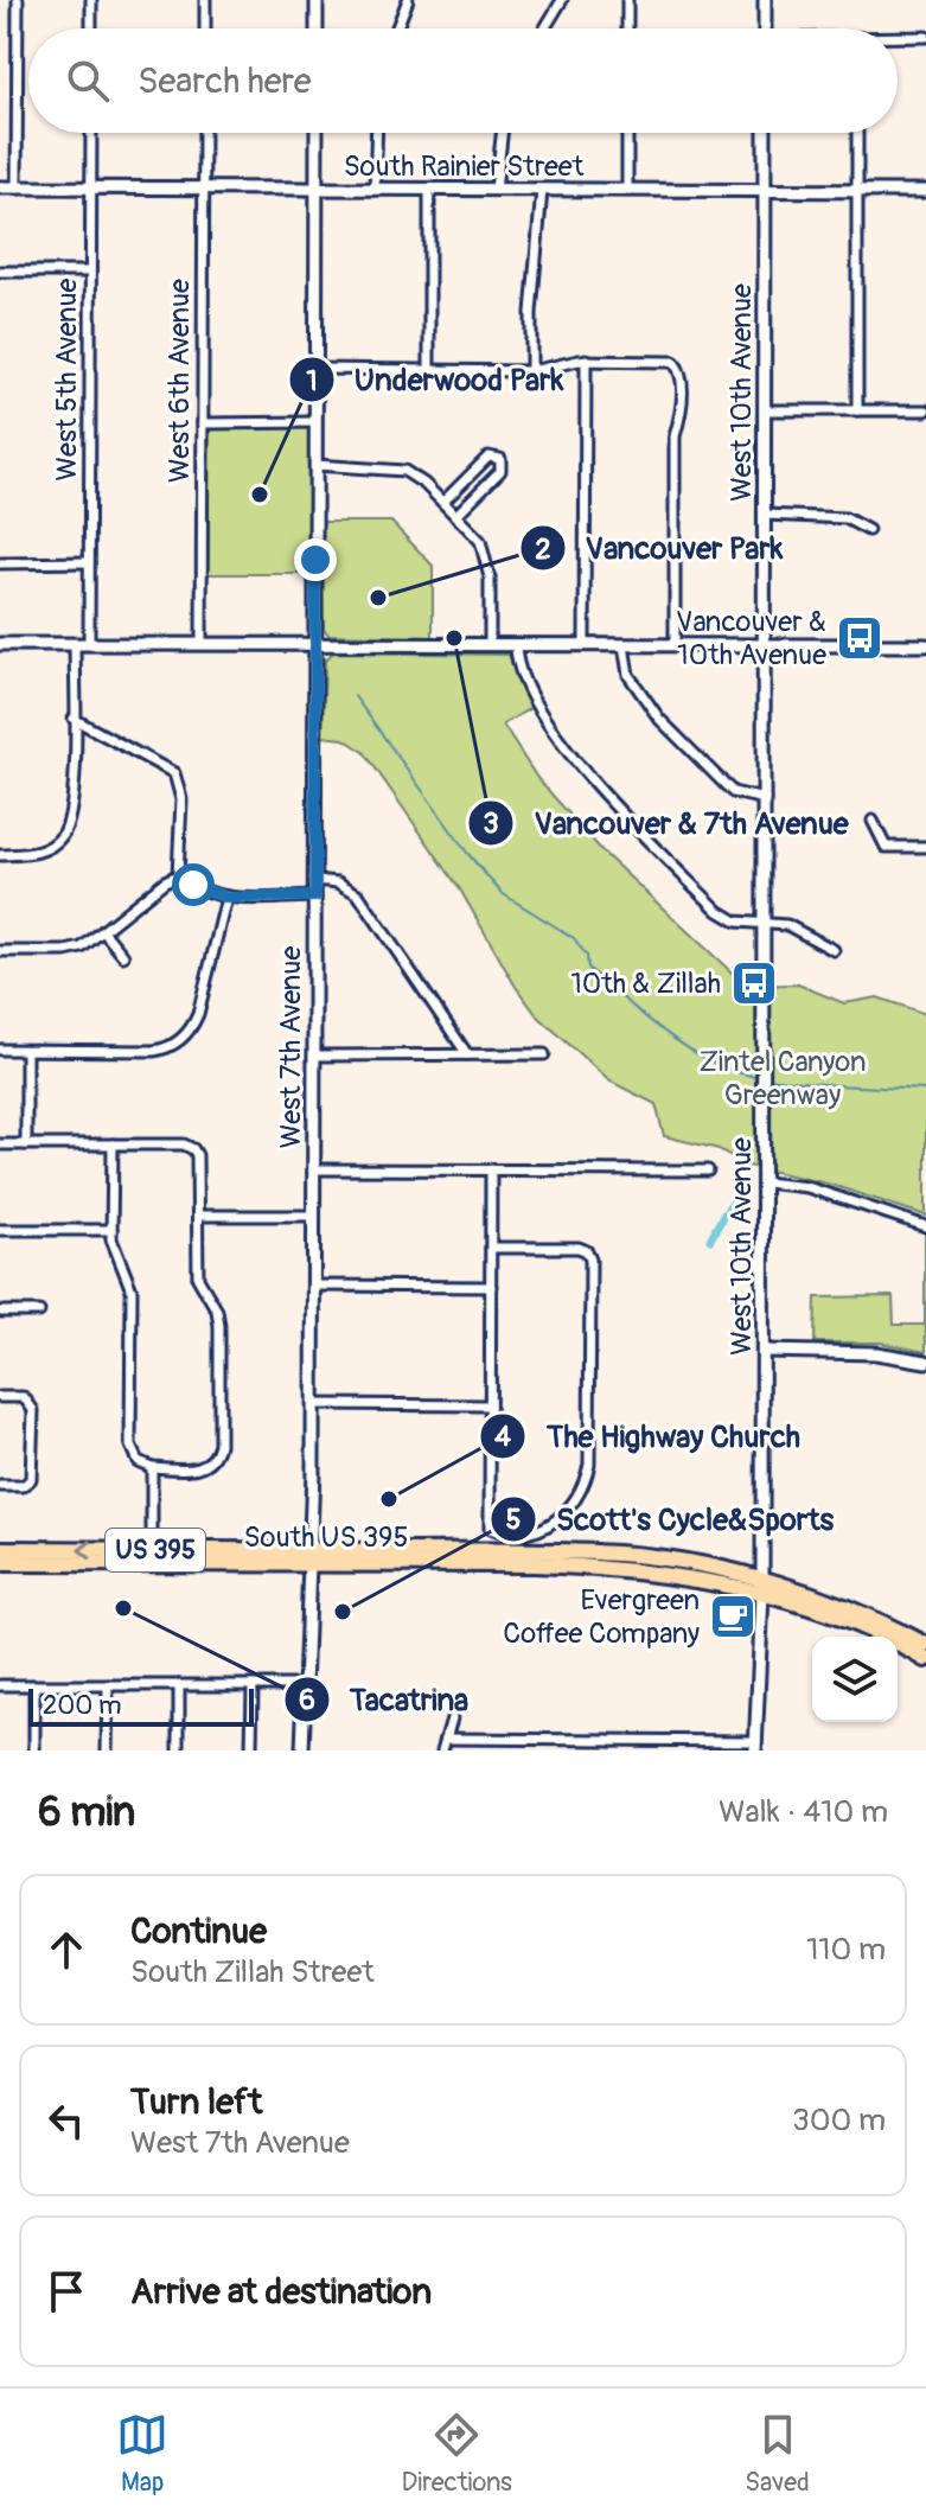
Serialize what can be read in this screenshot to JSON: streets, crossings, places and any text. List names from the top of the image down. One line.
{"streets":{"highway":["South US 395","US 395"],"street":["South Rainier Street","West 5th Avenue","West 6th Avenue","West 10th Avenue","West 7th Avenue"]},"crossings":[["South Rainier Street","West 5th Avenue"],["South Rainier Street","West 6th Avenue"],["South Rainier Street","West 10th Avenue"],["South Rainier Street","West 7th Avenue"],["West 10th Avenue","South US 395"],["West 10th Avenue","US 395"],["West 7th Avenue","South US 395"],["South US 395","US 395"]],"parks":["Zintel Canyon Greenway"],"places":{"other":["Underwood Park","Vancouver Park","Vancouver & 7th Avenue","The Highway Church","Tacatrina","Scott's Cycle&Sports"],"bus stop":["Vancouver & 10th Avenue","10th & Zillah"],"cafe":["Evergreen Coffee Company"]},"scale_bar":"200 m","page":{"search":"Search here","scale":"200 m","heading":["6 min","Walk · 410 m"],"list":[["Continue","South Zillah Street","110 m"],["Turn left","West 7th Avenue","300 m"],"Arrive at destination"],"nav":["Map","Directions","Saved"]}}
